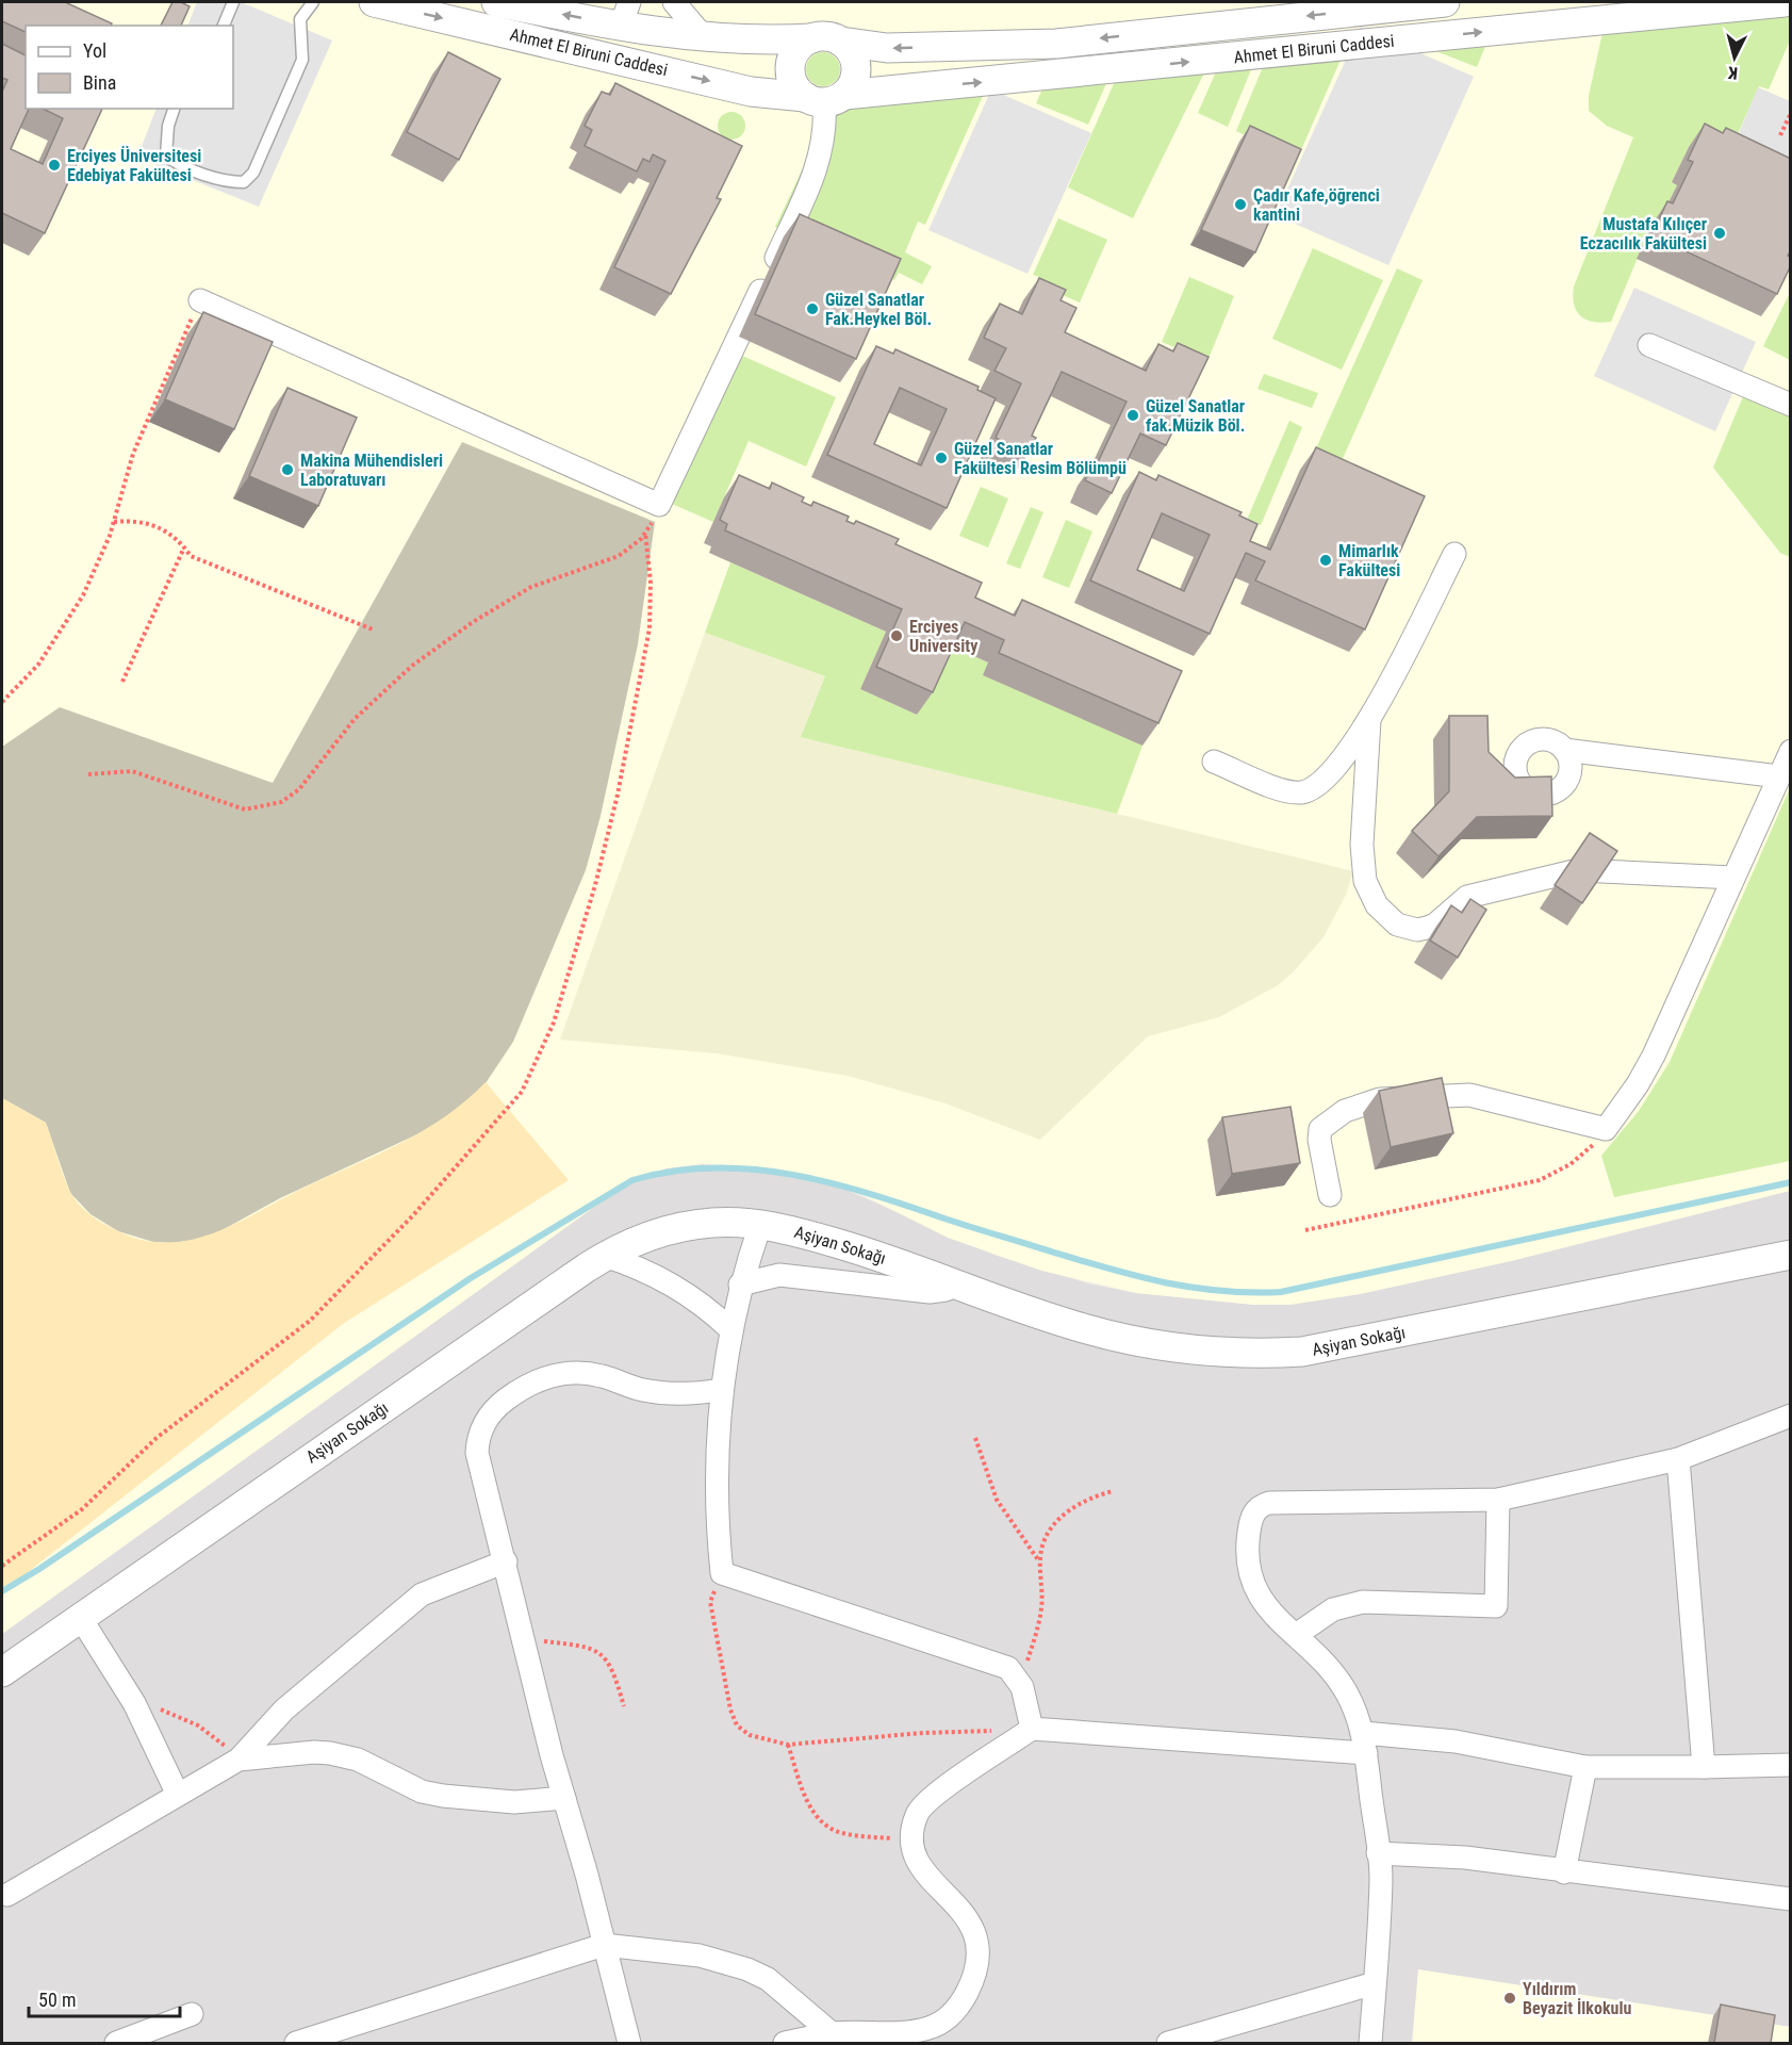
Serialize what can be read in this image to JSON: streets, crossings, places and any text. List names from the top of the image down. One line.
{"streets":{"street":["Ahmet El Biruni Caddesi","Aşiyan Sokağı"]},"places":["Erciyes Üniversitesi Edebiyat Fakültesi","Çadır Kafe,öğrenci kantini","Mustafa Kılıçer Eczacılık Fakültesi","Güzel Sanatlar Fak.Heykel Böl.","Güzel Sanatlar fak.Müzik Böl.","Güzel Sanatlar Fakültesi Resim Bölümpü","Makina Mühendisleri Laboratuvarı","Mimarlık Fakültesi","Erciyes University","Yıldırım Beyazit İlkokulu"],"legend":["Yol","Bina"],"scale_bar":"50 m","north":"bottom"}
